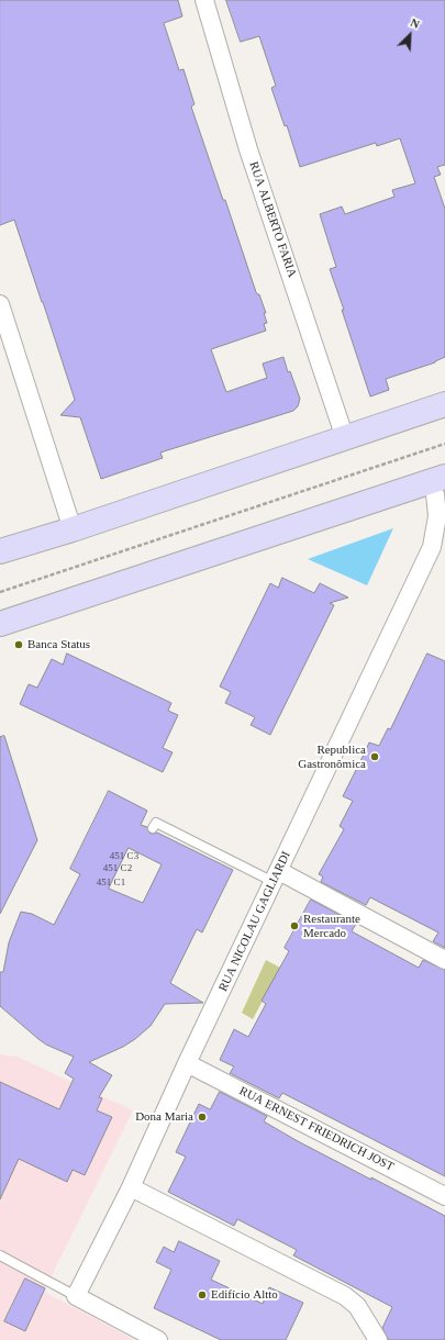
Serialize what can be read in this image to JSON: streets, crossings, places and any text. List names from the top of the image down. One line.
{"streets":{"street":["RUA ALBERTO FARIA","RUA NICOLAU GAGLIARDI","RUA ERNEST FRIEDRICH JOST"]},"crossings":[["RUA NICOLAU GAGLIARDI","RUA ERNEST FRIEDRICH JOST"]],"places":["Banca Status","Republica Gastronômica","Restaurante Mercado","Dona Maria","Edifício Altto"],"house_numbers":["451 C3","451 C2","451 C1"],"north":"top right"}
